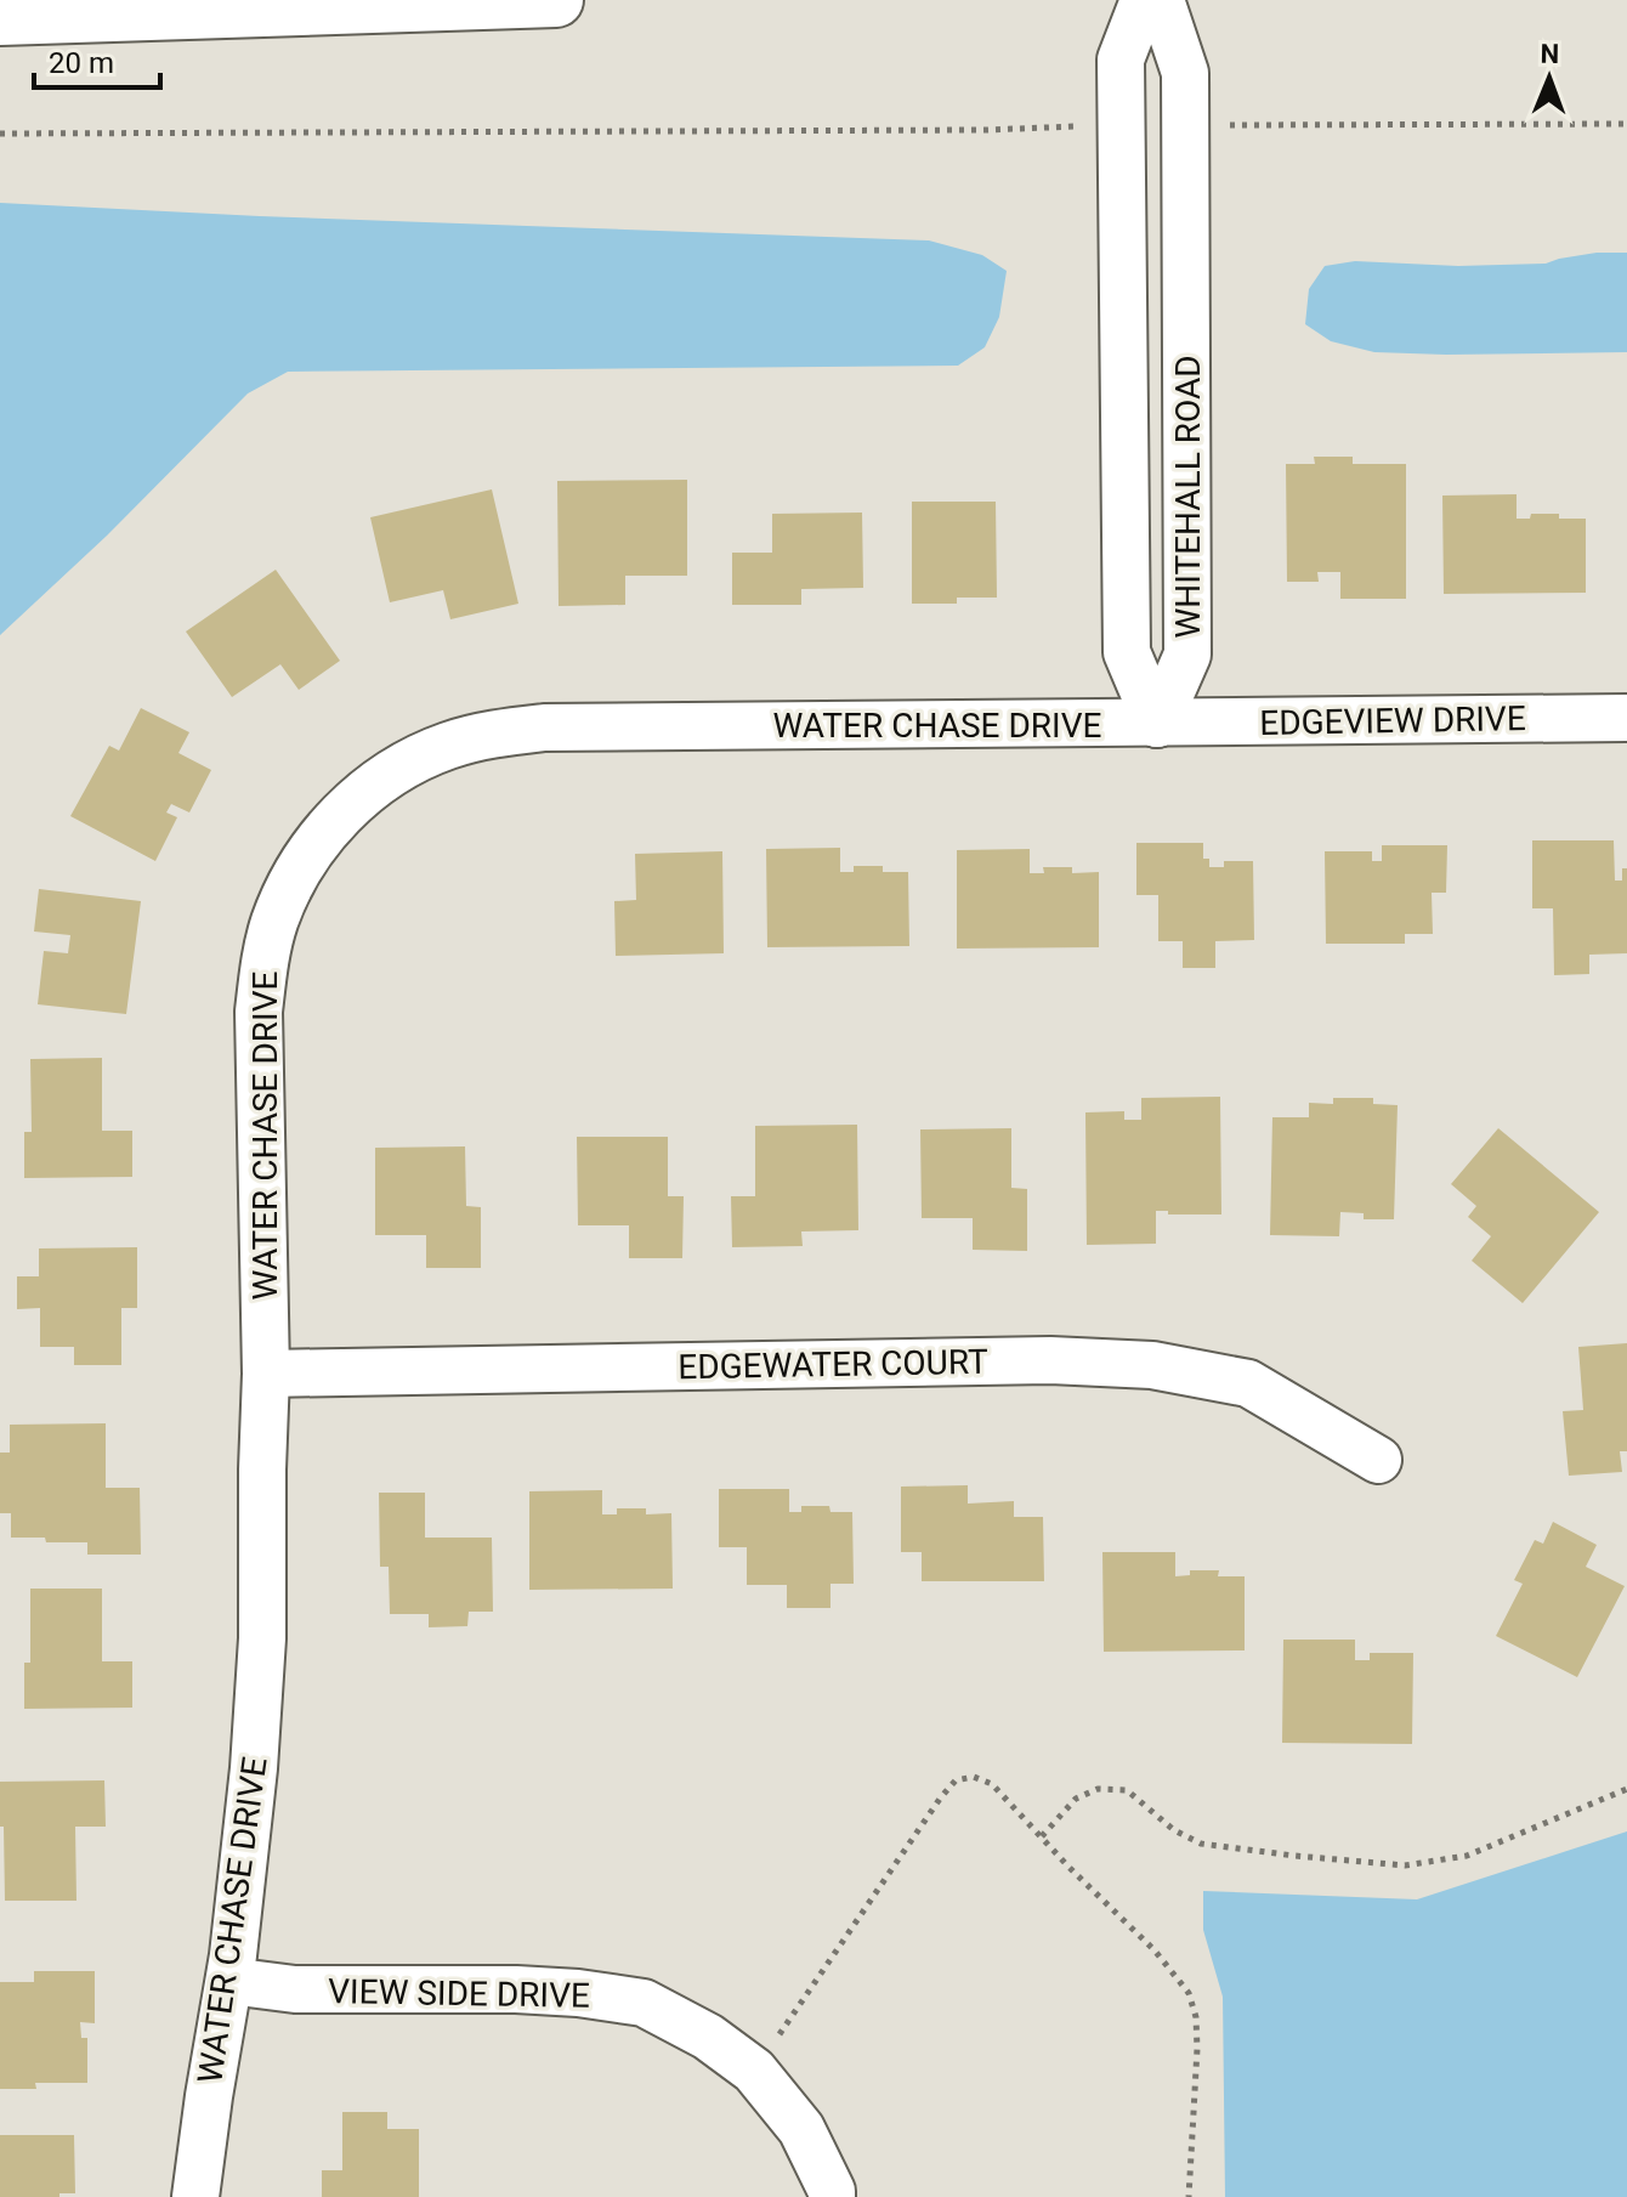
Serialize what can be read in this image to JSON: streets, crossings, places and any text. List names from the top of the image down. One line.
{"streets":{"street":["WHITEHALL ROAD","EDGEVIEW DRIVE","WATER CHASE DRIVE","EDGEWATER COURT","VIEW SIDE DRIVE"]},"crossings":[["WHITEHALL ROAD","EDGEVIEW DRIVE"],["WHITEHALL ROAD","WATER CHASE DRIVE"],["EDGEVIEW DRIVE","WATER CHASE DRIVE"],["WATER CHASE DRIVE","EDGEWATER COURT"],["WATER CHASE DRIVE","VIEW SIDE DRIVE"]],"scale_bar":"20 m","north":"top"}
